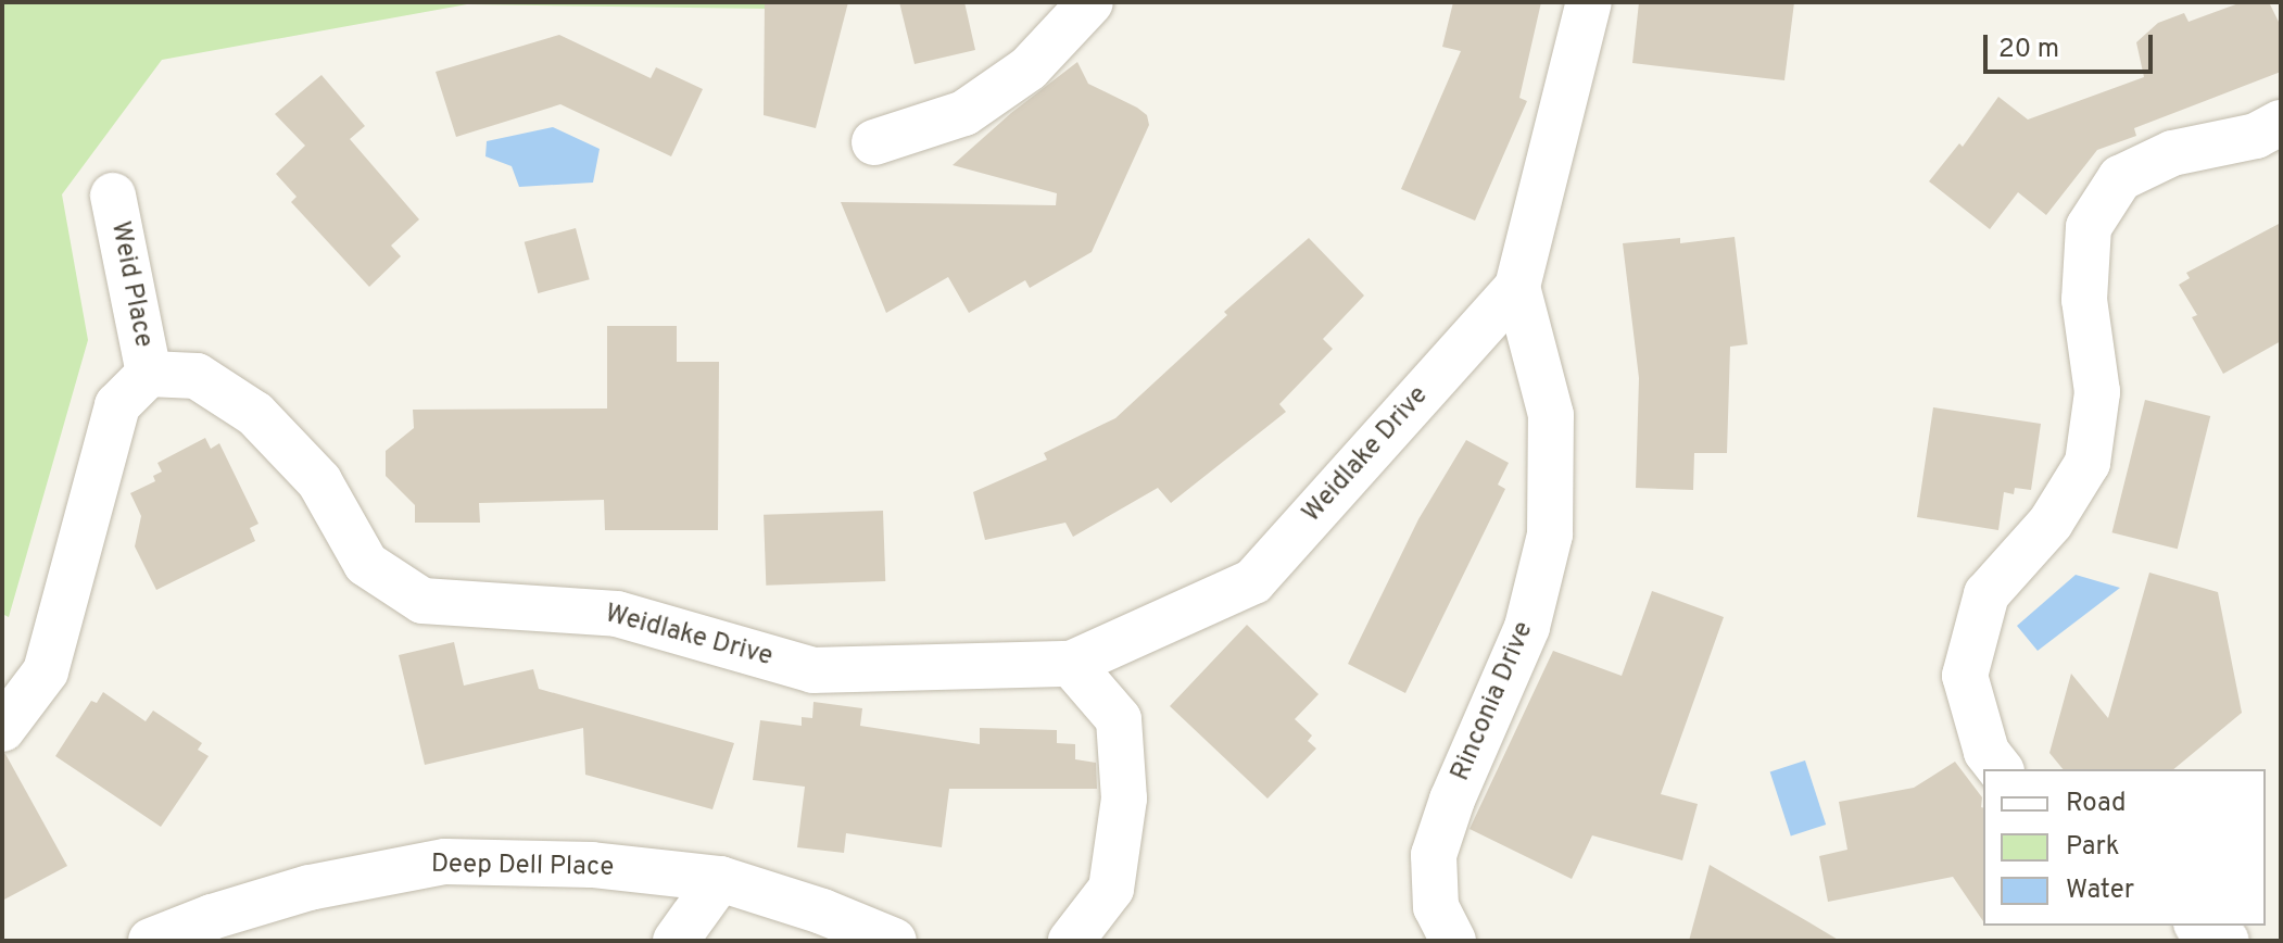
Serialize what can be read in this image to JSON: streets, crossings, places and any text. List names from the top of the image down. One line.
{"streets":{"street":["Weid Place","Weidlake Drive","Rinconia Drive","Deep Dell Place"]},"crossings":[["Weid Place","Weidlake Drive"],["Weidlake Drive","Rinconia Drive"]],"legend":["Road","Park","Water"],"scale_bar":"20 m"}
